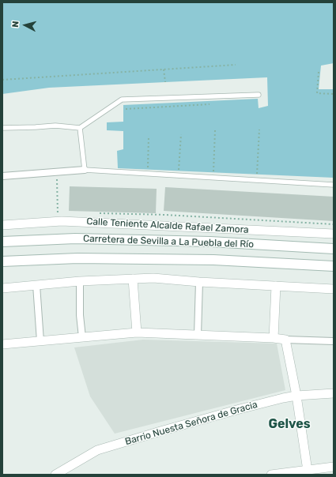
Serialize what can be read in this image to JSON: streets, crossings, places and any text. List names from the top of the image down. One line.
{"streets":{"main road":["Carretera de Sevilla a La Puebla del Río"],"street":["Calle Teniente Alcalde Rafael Zamora","Barrio Nuesta Señora de Gracia"]},"districts":["Gelves"],"north":"left"}
